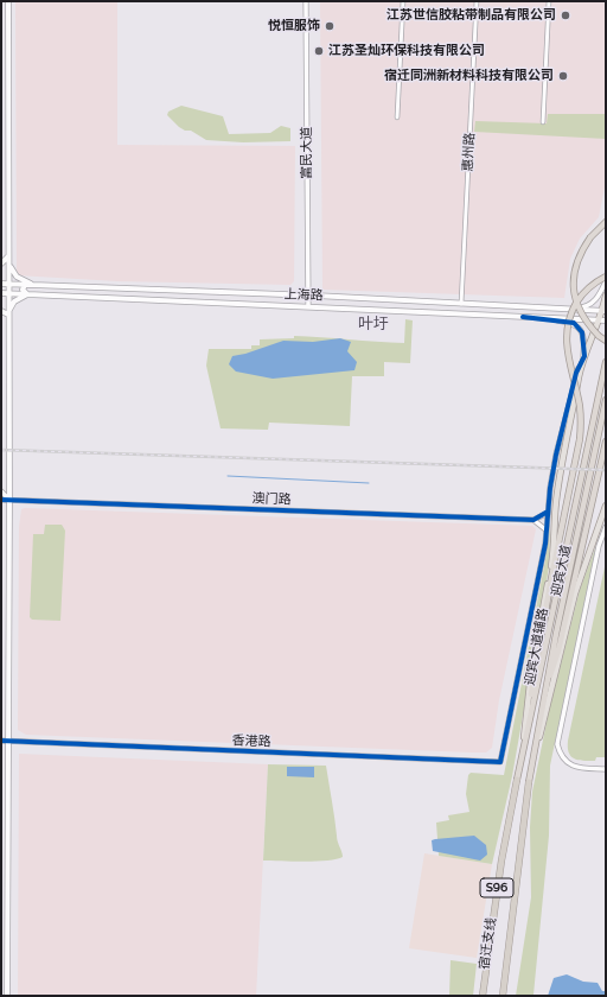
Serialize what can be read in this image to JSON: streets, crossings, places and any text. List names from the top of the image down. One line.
{"streets":{"highway":["迎宾大道","S96","宿迁支线"],"main road":["上海路","迎宾大道辅路"],"street":["惠州路","富民大道","澳门路","香港路"]},"crossings":[["惠州路","上海路"],["富民大道","上海路"],["上海路","迎宾大道辅路"],["迎宾大道","迎宾大道辅路"],["迎宾大道","宿迁支线"]],"districts":["叶圩"],"places":["江苏世信胶粘带制品有限公司","悦恒服饰","江苏圣灿环保科技有限公司","宿迁同洲新材料科技有限公司"]}
